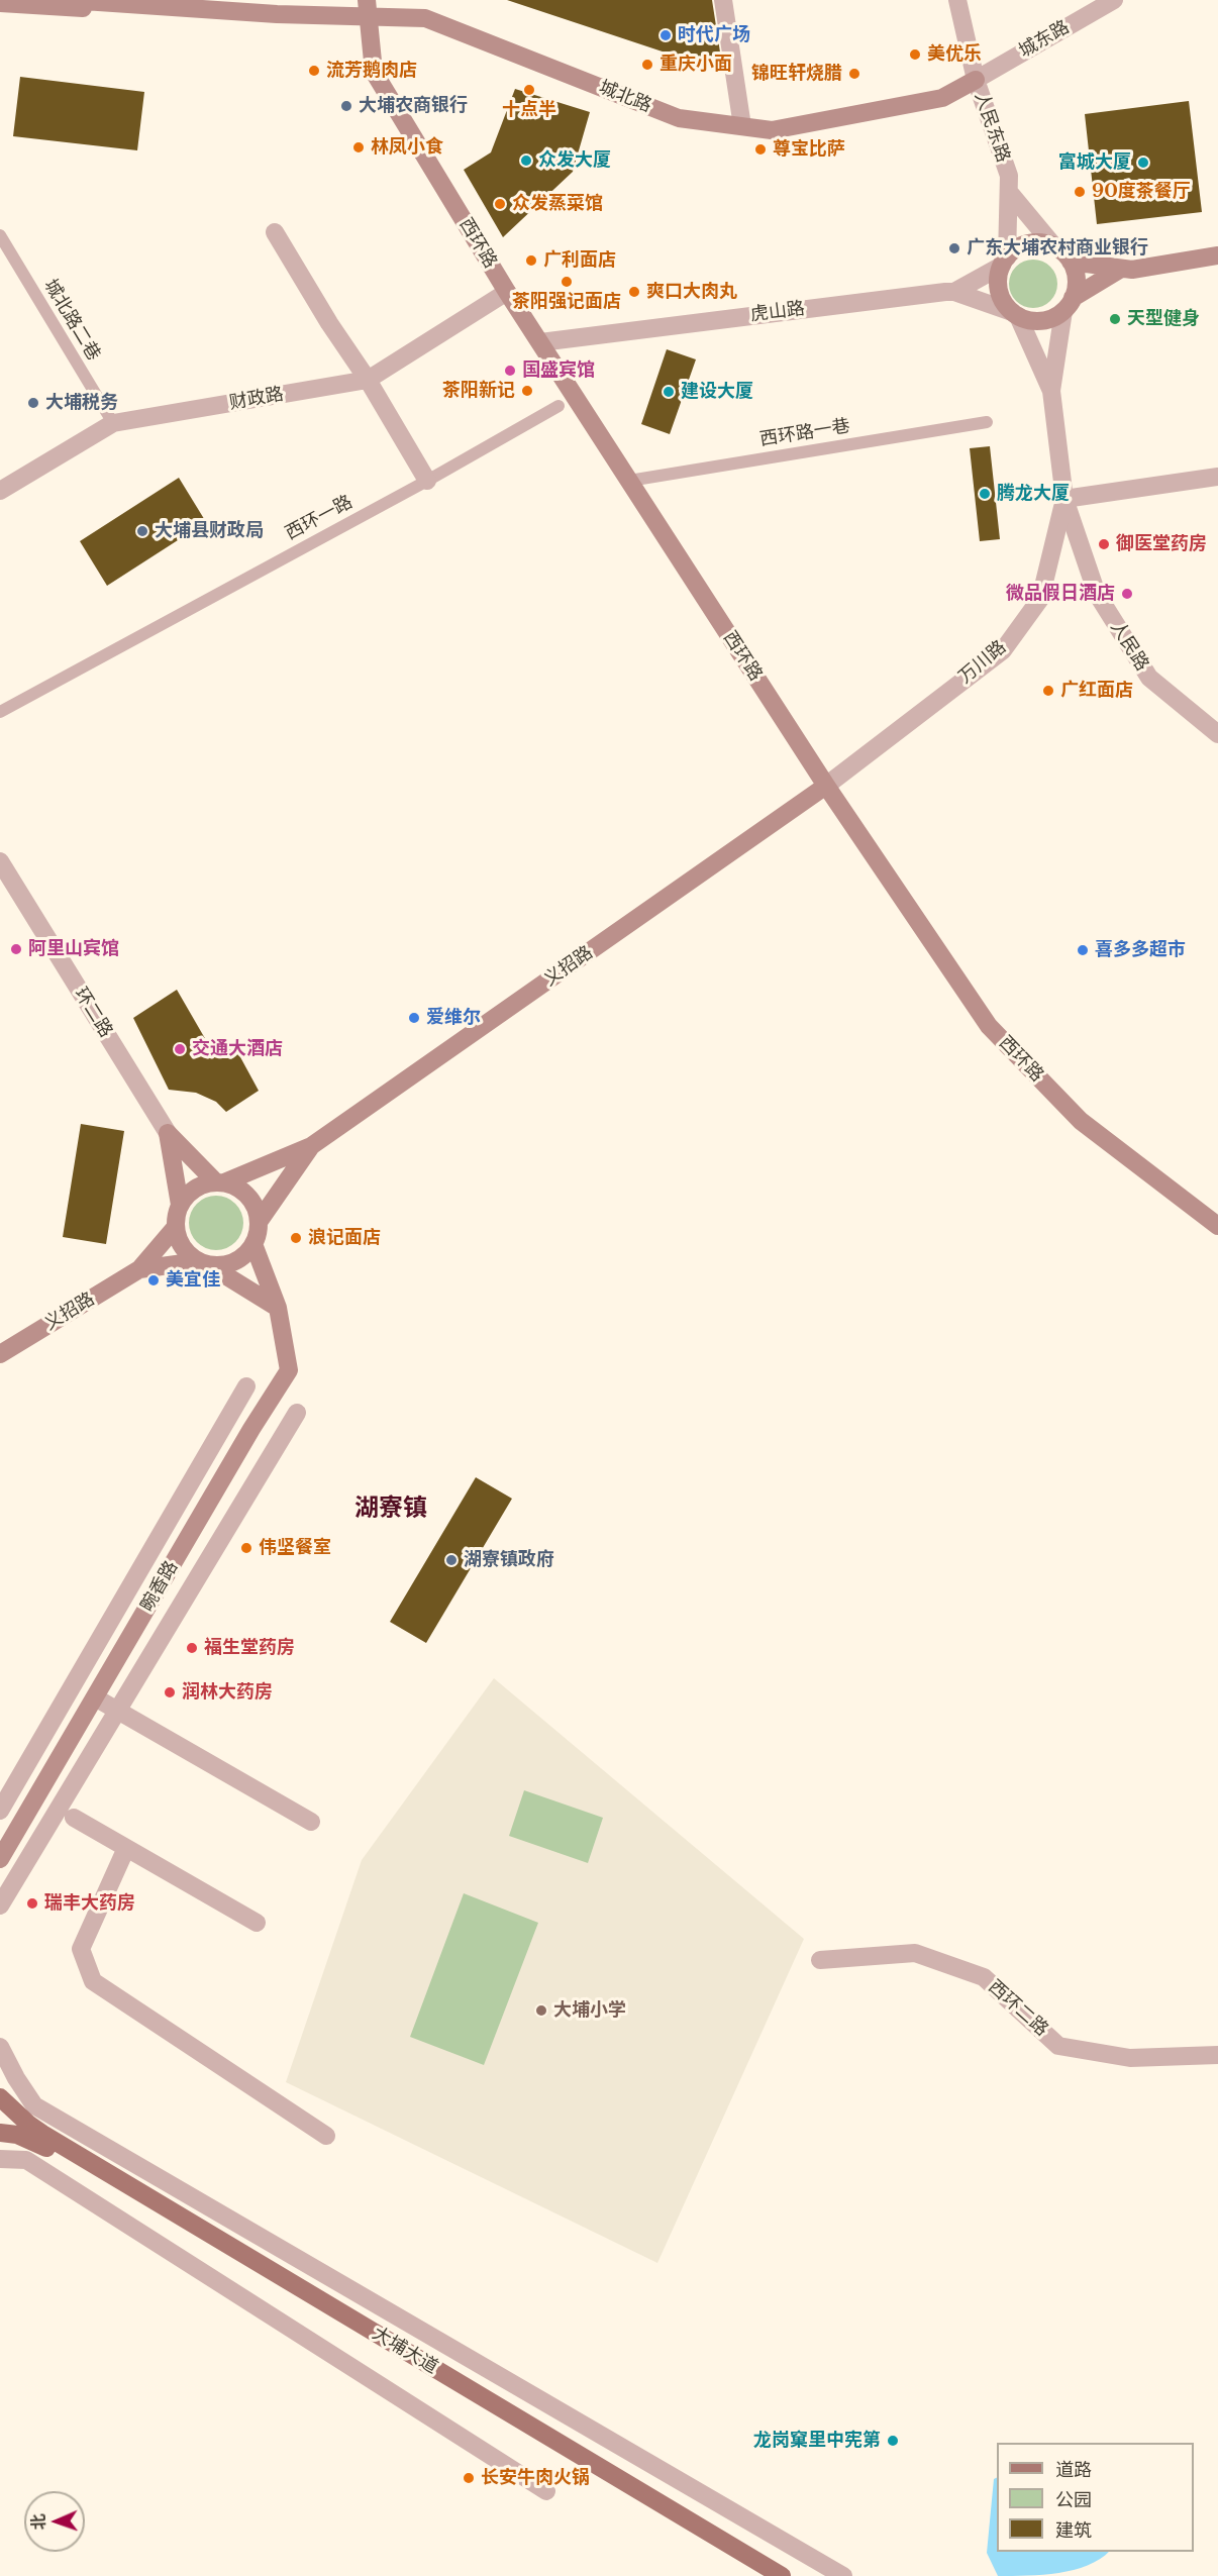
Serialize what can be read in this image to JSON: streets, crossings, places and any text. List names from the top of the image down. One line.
{"streets":{"main road":["城北路","西环路","义招路","畹香路","大埔大道"],"street":["城东路","人民东路","虎山路","财政路","人民路","万川路","环二路","西环二路"],"lane":["城北路二巷","西环路一巷","西环一路"]},"crossings":[["城东路","城北路"],["城东路","人民东路"],["城北路","人民东路"],["城北路","西环路"],["人民东路","虎山路"],["西环路","虎山路"],["西环路","财政路"],["西环路","西环路一巷"],["西环路","万川路"],["西环路","义招路"],["城北路二巷","财政路"],["人民路","万川路"],["万川路","义招路"]],"districts":["湖寮镇"],"places":["时代广场","美优乐","重庆小面","流芳鹅肉店","锦旺轩烧腊","十点半","大埔农商银行","林凤小食","尊宝比萨","众发大厦","富城大厦","90度茶餐厅","众发蒸菜馆","广东大埔农村商业银行","广利面店","茶阳强记面店","爽口大肉丸","天型健身","国盛宾馆","茶阳新记","建设大厦","大埔税务","腾龙大厦","大埔县财政局","御医堂药房","微品假日酒店","广红面店","阿里山宾馆","喜多多超市","爱维尔","交通大酒店","浪记面店","美宜佳","伟坚餐室","湖寮镇政府","福生堂药房","润林大药房","瑞丰大药房","大埔小学","龙岗窠里中宪第","长安牛肉火锅"],"legend":["道路","公园","建筑"],"north":"left"}
